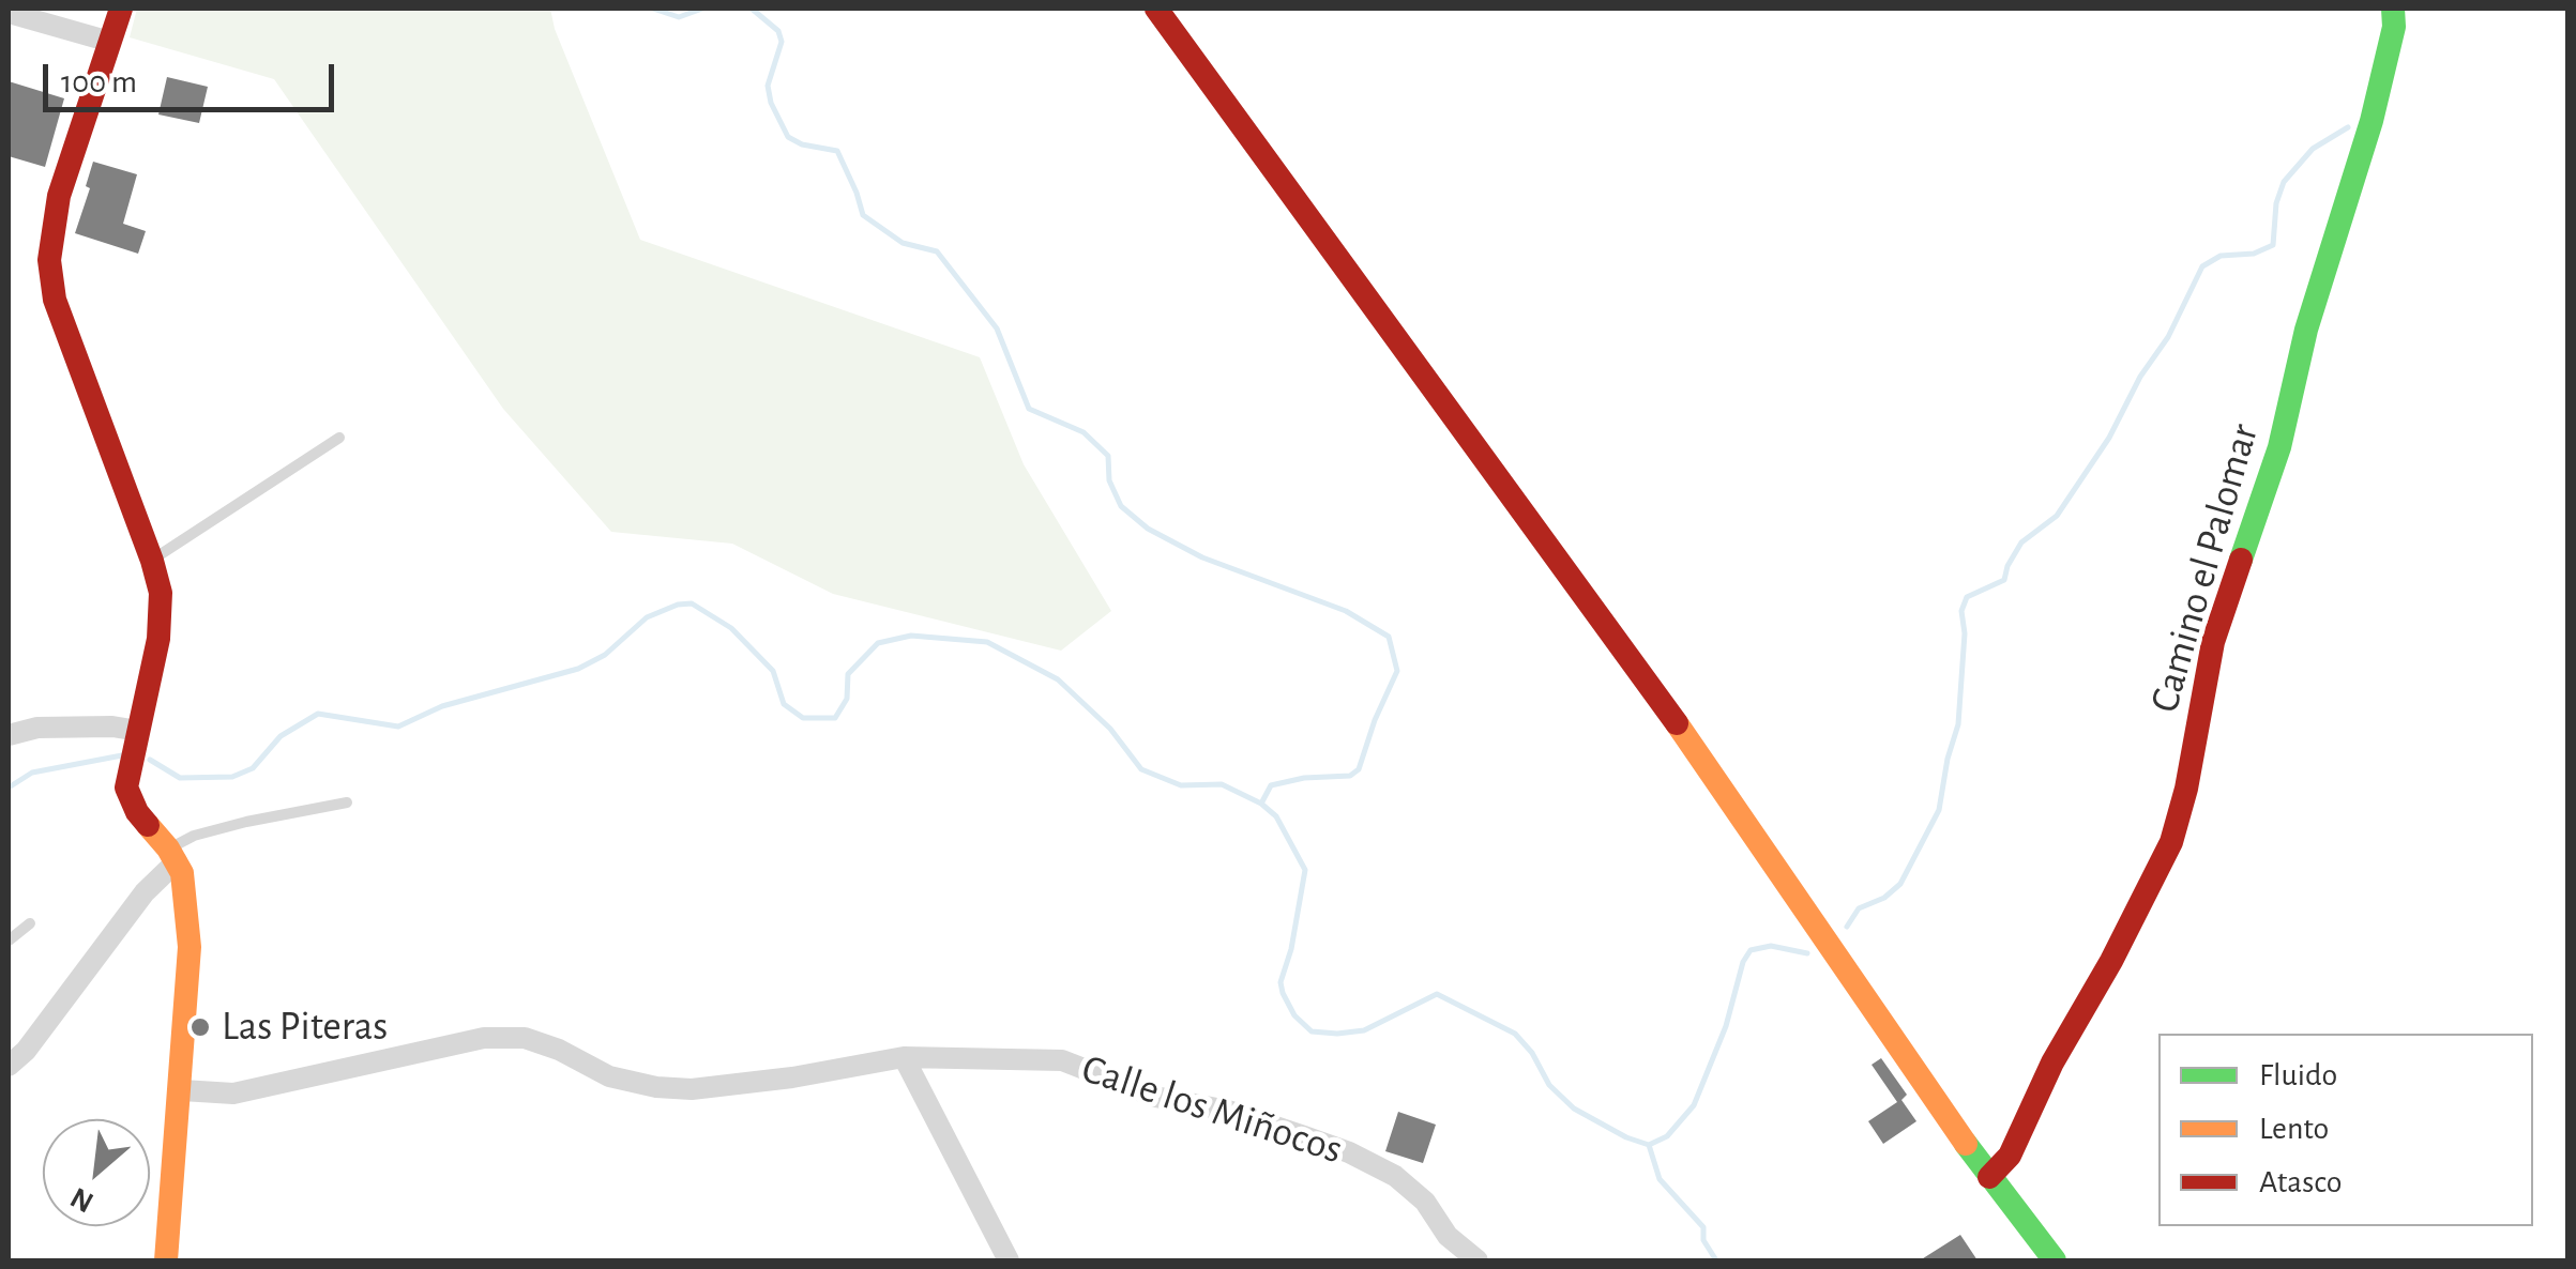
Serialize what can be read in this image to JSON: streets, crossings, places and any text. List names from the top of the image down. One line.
{"streets":{"main road":["Camino el Palomar"],"street":["Calle los Miñocos"]},"places":["Las Piteras"],"legend":["Fluido","Lento","Atasco"],"scale_bar":"100 m","north":"bottom left"}
